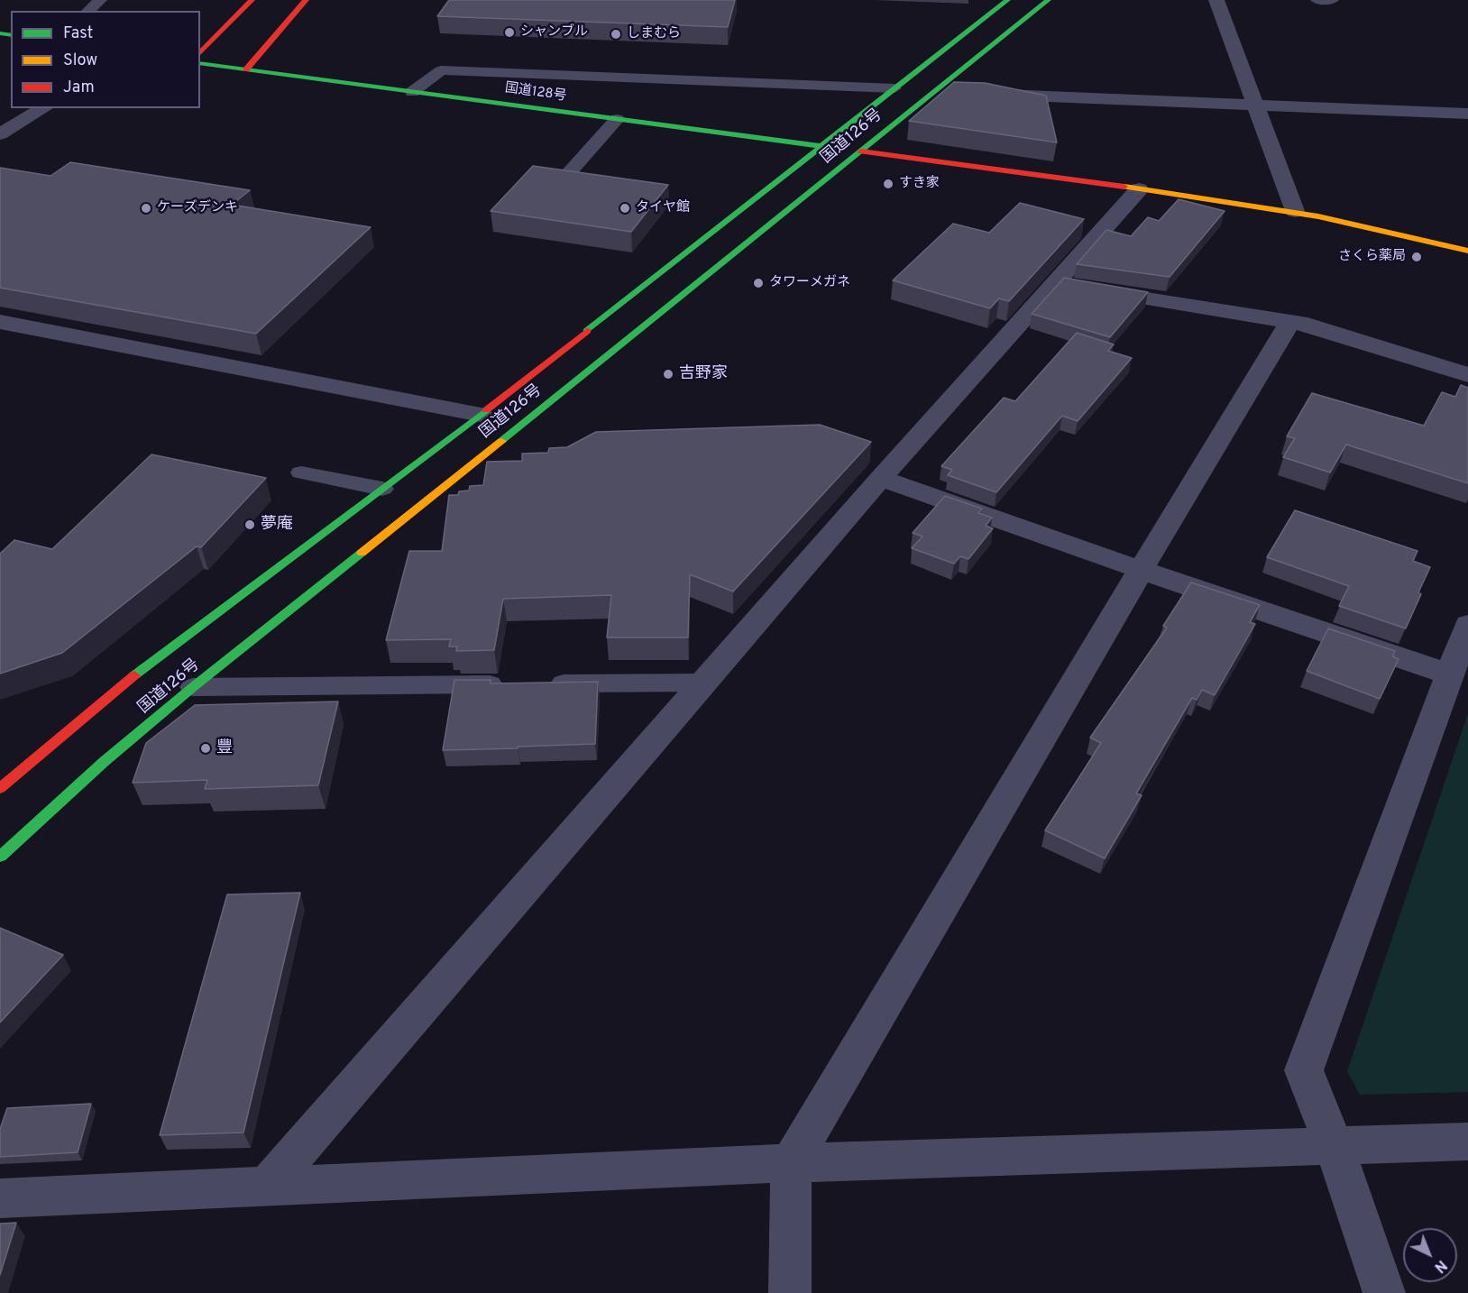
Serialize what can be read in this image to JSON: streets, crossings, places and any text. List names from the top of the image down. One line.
{"streets":{"main road":["国道128号","国道126号"]},"crossings":[["国道128号","国道126号"]],"places":["シャンブル","しまむら","すき家","ケーズデンキ","タイヤ館","さくら薬局","タワーメガネ","吉野家","夢庵","豐"],"legend":["Fast","Slow","Jam"],"north":"bottom right"}
